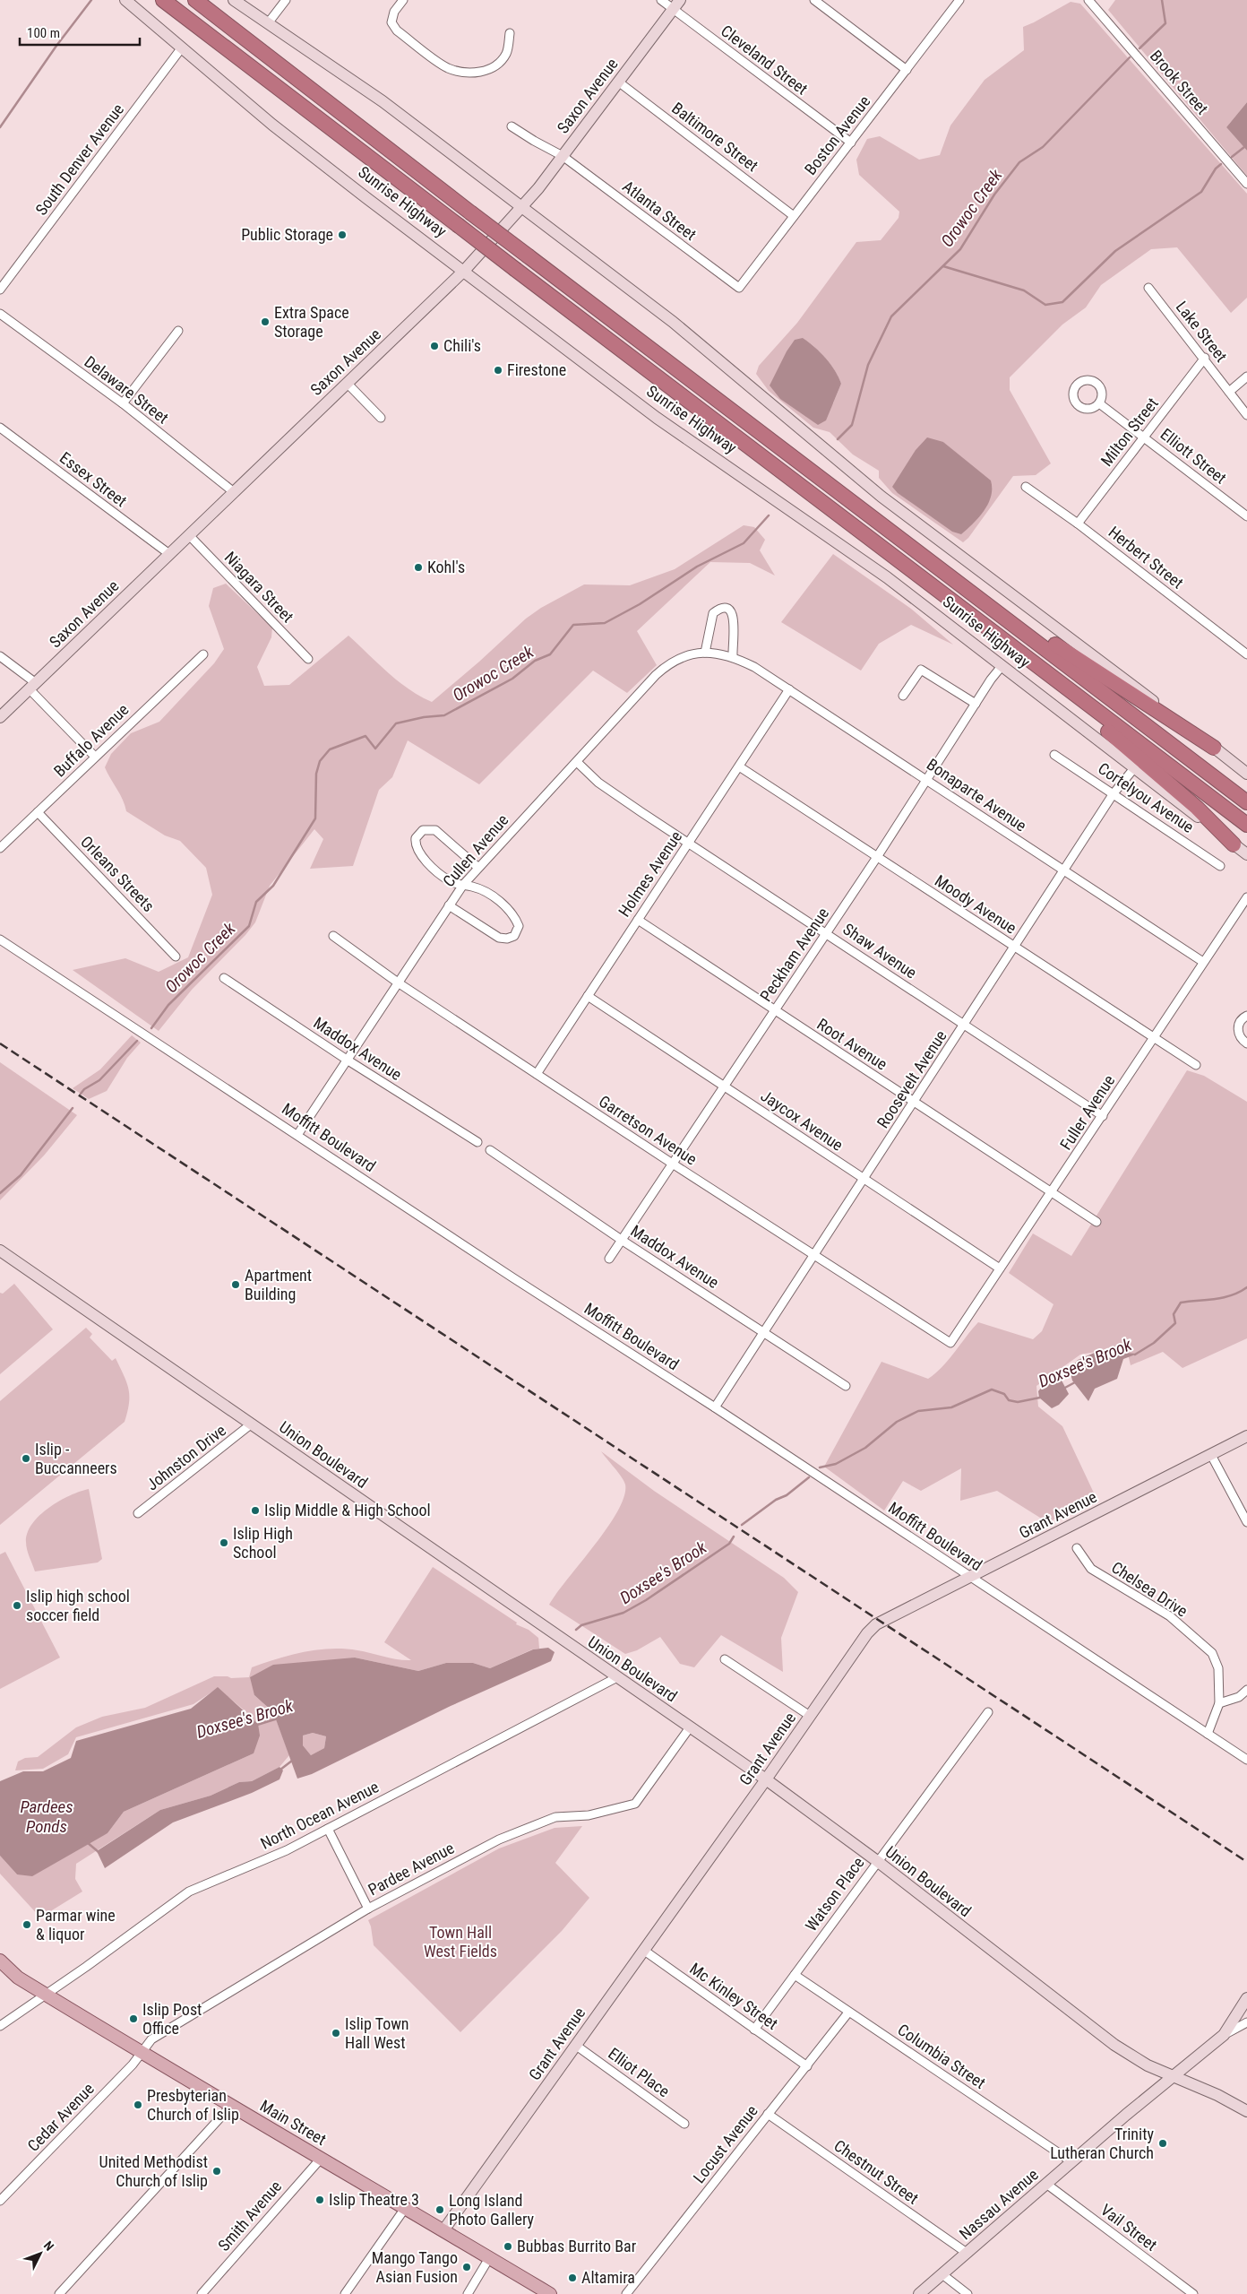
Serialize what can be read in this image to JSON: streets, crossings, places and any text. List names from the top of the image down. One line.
{"streets":{"highway":["Sunrise Highway"],"main road":["Saxon Avenue","Union Boulevard","Grant Avenue","Main Street","Nassau Avenue"],"street":["Cleveland Street","Brook Street","Boston Avenue","Baltimore Street","South Denver Avenue","Atlanta Street","Lake Street","Delaware Street","Milton Street","Elliott Street","Essex Street","Herbert Street","Niagara Street","Buffalo Avenue","Bonaparte Avenue","Cortelyou Avenue","Cullen Avenue","Orleans Streets","Holmes Avenue","Moody Avenue","Shaw Avenue","Peckham Avenue","Root Avenue","Maddox Avenue","Roosevelt Avenue","Fuller Avenue","Jaycox Avenue","Garretson Avenue","Moffitt Boulevard","Johnston Drive","Chelsea Drive","North Ocean Avenue","Pardee Avenue","Watson Place","Mc Kinley Street","Columbia Street","Elliot Place","Cedar Avenue","Locust Avenue","Chestnut Street","Smith Avenue","Vail Street"]},"crossings":[["Cleveland Street","Saxon Avenue"],["Cleveland Street","Boston Avenue"],["Saxon Avenue","Baltimore Street"],["Saxon Avenue","Sunrise Highway"],["Saxon Avenue","Atlanta Street"],["Saxon Avenue","Delaware Street"],["Saxon Avenue","Essex Street"],["Saxon Avenue","Niagara Street"],["Boston Avenue","Baltimore Street"],["Boston Avenue","Atlanta Street"],["South Denver Avenue","Sunrise Highway"],["Sunrise Highway","Peckham Avenue"],["Sunrise Highway","Roosevelt Avenue"],["Lake Street","Milton Street"],["Milton Street","Elliott Street"],["Milton Street","Herbert Street"],["Buffalo Avenue","Orleans Streets"],["Bonaparte Avenue","Cullen Avenue"],["Bonaparte Avenue","Holmes Avenue"],["Bonaparte Avenue","Peckham Avenue"],["Bonaparte Avenue","Roosevelt Avenue"],["Bonaparte Avenue","Fuller Avenue"],["Cortelyou Avenue","Roosevelt Avenue"],["Cullen Avenue","Shaw Avenue"],["Cullen Avenue","Maddox Avenue"],["Cullen Avenue","Garretson Avenue"],["Cullen Avenue","Moffitt Boulevard"],["Holmes Avenue","Moody Avenue"],["Holmes Avenue","Shaw Avenue"],["Holmes Avenue","Root Avenue"],["Holmes Avenue","Jaycox Avenue"],["Holmes Avenue","Garretson Avenue"],["Moody Avenue","Peckham Avenue"],["Moody Avenue","Roosevelt Avenue"],["Moody Avenue","Fuller Avenue"],["Shaw Avenue","Peckham Avenue"],["Shaw Avenue","Roosevelt Avenue"],["Shaw Avenue","Fuller Avenue"],["Peckham Avenue","Root Avenue"],["Peckham Avenue","Maddox Avenue"],["Peckham Avenue","Jaycox Avenue"],["Peckham Avenue","Garretson Avenue"],["Root Avenue","Roosevelt Avenue"],["Root Avenue","Fuller Avenue"],["Maddox Avenue","Roosevelt Avenue"],["Roosevelt Avenue","Jaycox Avenue"],["Roosevelt Avenue","Garretson Avenue"],["Roosevelt Avenue","Moffitt Boulevard"],["Fuller Avenue","Jaycox Avenue"],["Fuller Avenue","Garretson Avenue"],["Moffitt Boulevard","Grant Avenue"],["Moffitt Boulevard","Chelsea Drive"],["Union Boulevard","Johnston Drive"],["Union Boulevard","Grant Avenue"],["Union Boulevard","North Ocean Avenue"],["Union Boulevard","Pardee Avenue"],["Union Boulevard","Watson Place"],["Union Boulevard","Nassau Avenue"],["Grant Avenue","Mc Kinley Street"],["Grant Avenue","Elliot Place"],["Grant Avenue","Main Street"],["North Ocean Avenue","Main Street"],["Pardee Avenue","Cedar Avenue"],["Pardee Avenue","Main Street"],["Watson Place","Mc Kinley Street"],["Watson Place","Columbia Street"],["Mc Kinley Street","Locust Avenue"],["Columbia Street","Locust Avenue"],["Columbia Street","Nassau Avenue"],["Cedar Avenue","Main Street"],["Main Street","Smith Avenue"],["Locust Avenue","Chestnut Street"],["Chestnut Street","Nassau Avenue"],["Nassau Avenue","Vail Street"]],"water":["Orowoc Creek","Doxsee's Brook","Pardees Ponds"],"parks":["Town Hall West Fields"],"places":["Public Storage","Extra Space Storage","Chili's","Firestone","Kohl's","Apartment Building","Islip - Buccanneers","Islip Middle & High School","Islip High School","Islip high school soccer field","Parmar wine & liquor","Islip Post Office","Islip Town Hall West","Presbyterian Church of Islip","Trinity Lutheran Church","United Methodist Church of Islip","Islip Theatre 3","Long Island Photo Gallery","Bubbas Burrito Bar","Mango Tango Asian Fusion","Altamira"],"scale_bar":"100 m","north":"top right"}
